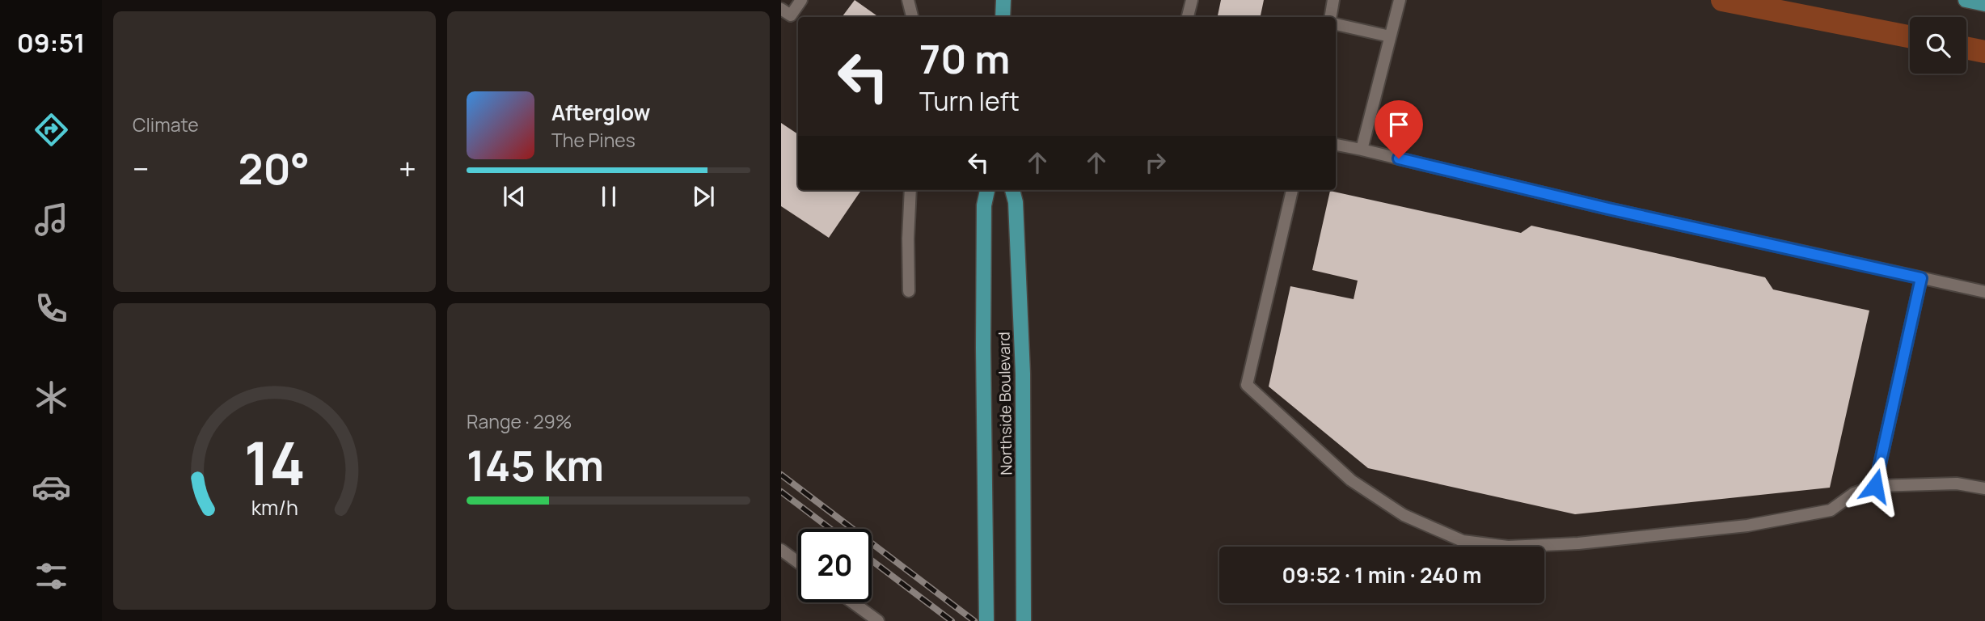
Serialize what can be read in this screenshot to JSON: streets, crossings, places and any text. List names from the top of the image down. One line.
{"streets":{"main road":["Northside Boulevard"]},"page":{"tabs":"09:51","tile":["Climate",["Range · 29%","145 km"]],"turn":["70 m","Turn left"],"song":["Afterglow","The Pines"],"heat":["−","20°","+"],"limit":"20","trip":"09:52 · 1 min · 240 m","gauge":["14","km/h"]}}
